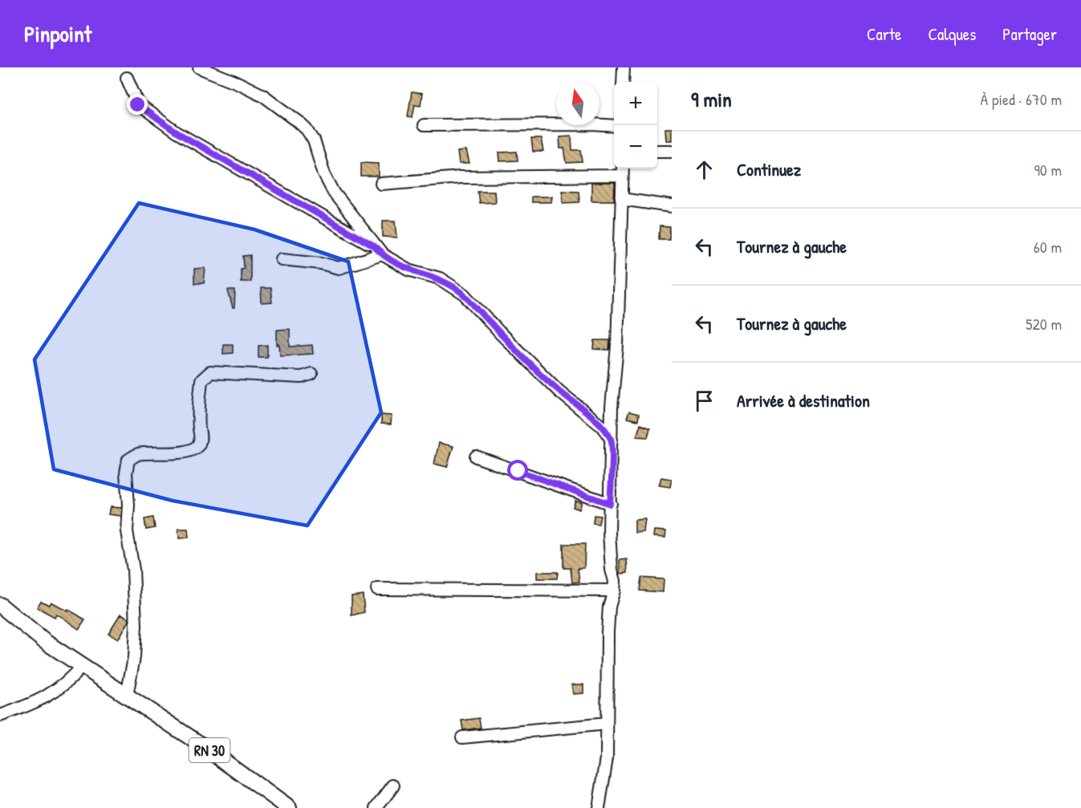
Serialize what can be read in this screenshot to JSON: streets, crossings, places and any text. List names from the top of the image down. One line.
{"streets":{"main road":["RN 30"]},"north":"top","page":{"header":"Pinpoint","nav":["Carte","Calques","Partager"],"heading":["9 min","À pied · 670 m"],"map_buttons":["+","−"],"list":[["Continuez","90 m"],["Tournez à gauche","60 m"],["Tournez à gauche","520 m"],"Arrivée à destination"]}}
